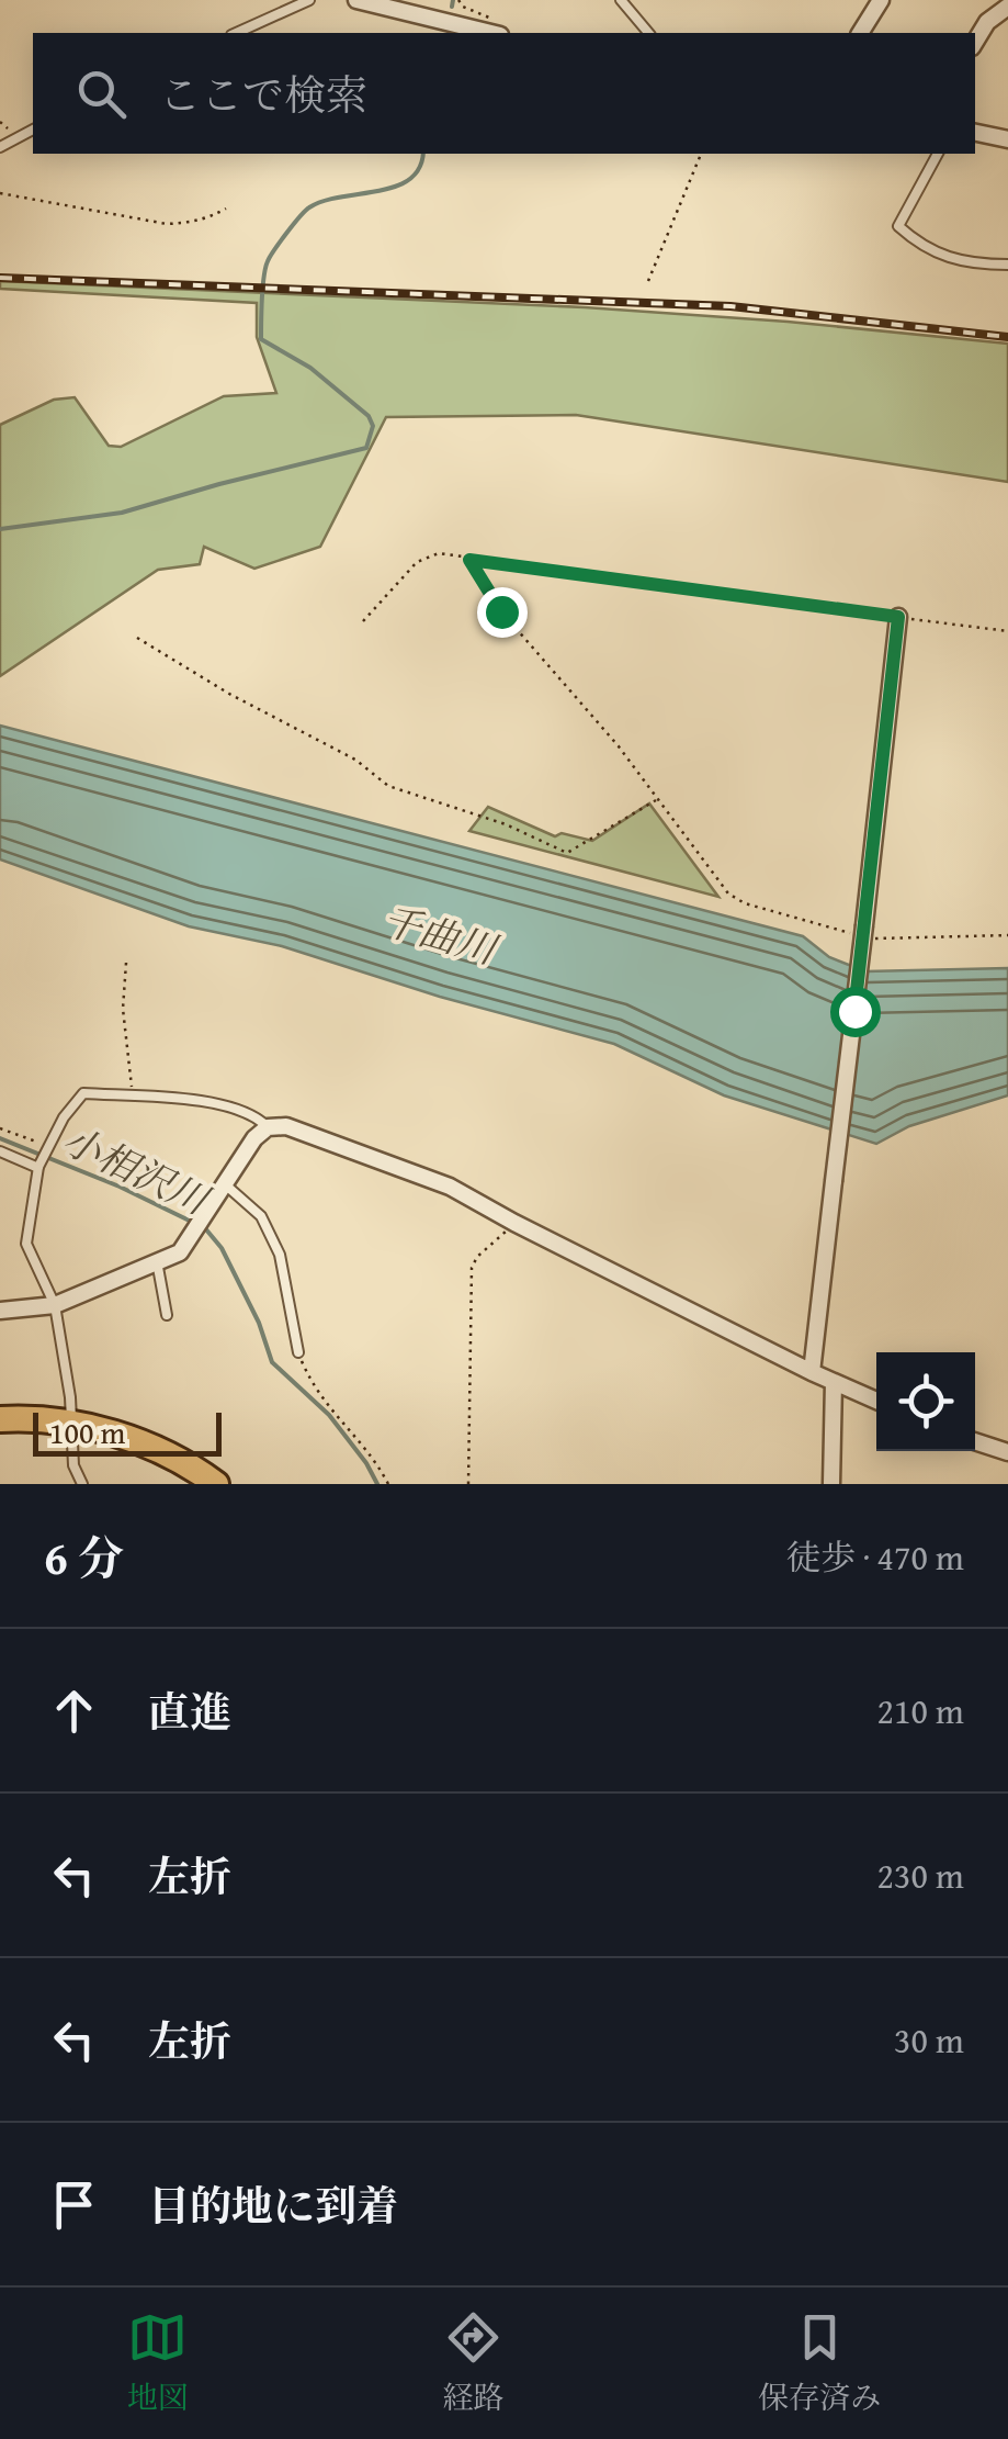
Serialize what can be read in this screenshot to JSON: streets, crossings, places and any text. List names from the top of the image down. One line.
{"water":["千曲川","小相沢川"],"scale_bar":"100 m","page":{"search":"ここで検索","scale":"100 m","heading":["6 分","徒歩 · 470 m"],"list":[["直進","210 m"],["左折","230 m"],["左折","30 m"],"目的地に到着"],"nav":["地図","経路","保存済み"]}}
